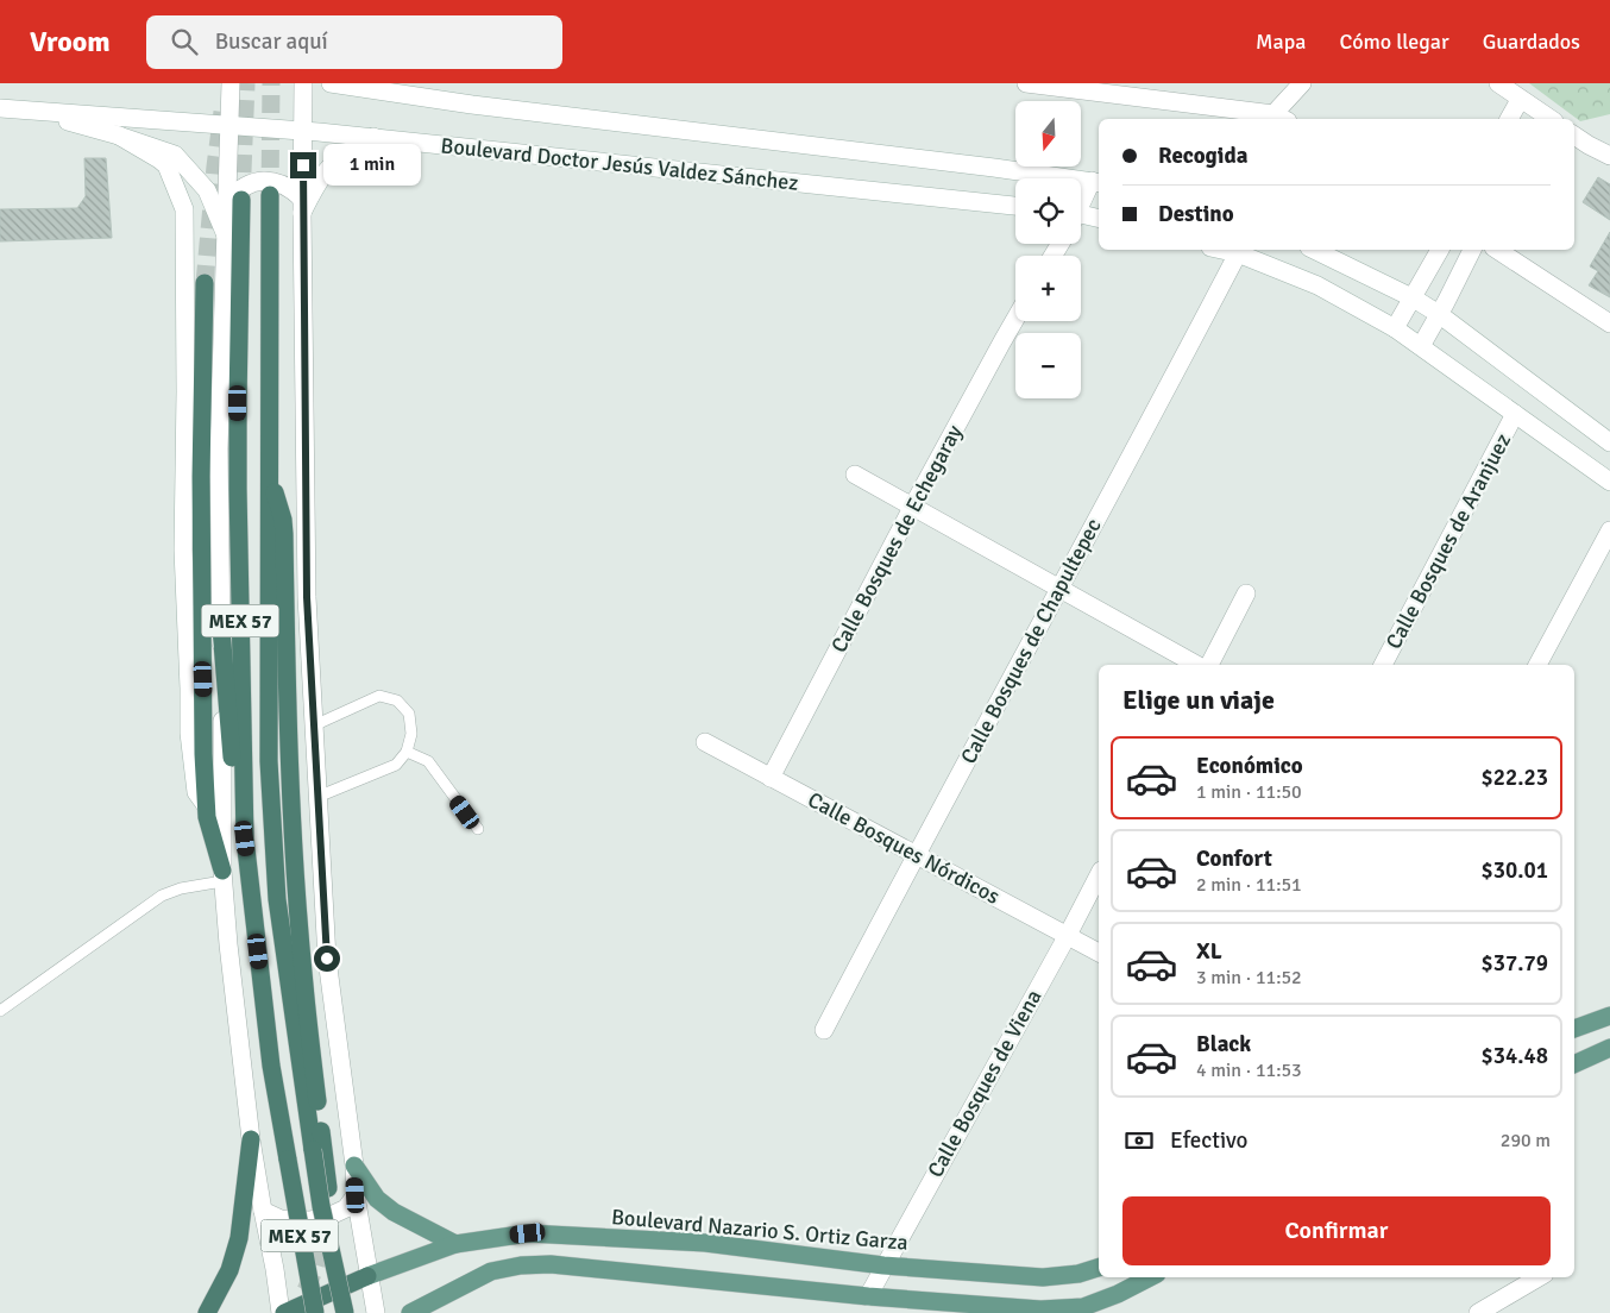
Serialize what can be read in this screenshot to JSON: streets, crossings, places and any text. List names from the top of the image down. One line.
{"streets":{"highway":["MEX 57","Boulevard Nazario S. Ortiz Garza"],"street":["Boulevard Doctor Jesús Valdez Sánchez","Calle Bosques de Echegaray","Calle Bosques de Aranjuez","Calle Bosques de Chapultepec","Calle Bosques Nórdicos","Calle Bosques de Viena"]},"crossings":[["Calle Bosques de Echegaray","Calle Bosques Nórdicos"],["Calle Bosques de Chapultepec","Calle Bosques Nórdicos"],["Calle Bosques Nórdicos","Calle Bosques de Viena"],["Calle Bosques de Viena","Boulevard Nazario S. Ortiz Garza"]],"north":"bottom","page":{"header":"Vroom","search":"Buscar aquí","nav":["Mapa","Cómo llegar","Guardados"],"map_buttons":["+","−"],"banner":["Recogida","Destino"],"bubble":"1 min","heading":"Elige un viaje","list":[{"name":"Económico","note":"1 min · 11:50","value":"$22.23"},{"name":"Confort","note":"2 min · 11:51","value":"$30.01"},{"name":"XL","note":"3 min · 11:52","value":"$37.79"},{"name":"Black","note":"4 min · 11:53","value":"$34.48"}],"pay":["Efectivo","290 m"],"buttons":"Confirmar"}}
